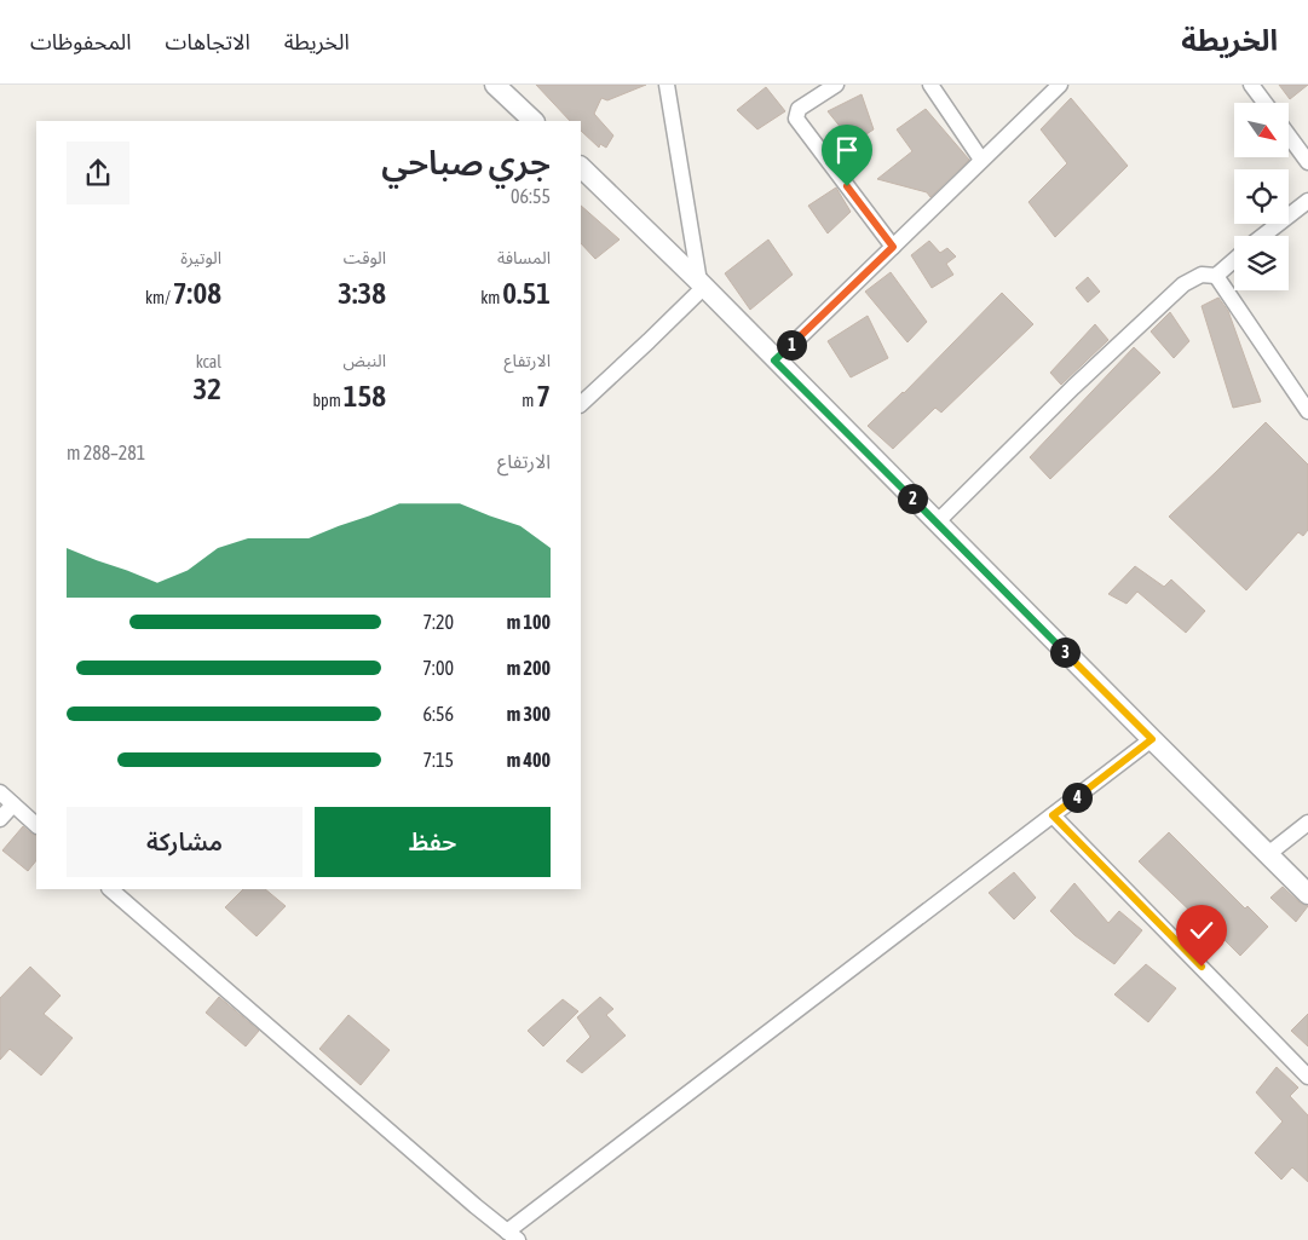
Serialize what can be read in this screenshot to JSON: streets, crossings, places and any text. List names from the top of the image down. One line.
{"north":"bottom right","page":{"header":"الخريطة","nav":["الخريطة","الاتجاهات","المحفوظات"],"heading":["جري صباحي","06:55"],"stats":[["المسافة","0.51 km"],["الوقت","3:38"],["الوتيرة","7:08 /km"],["الارتفاع","7 m"],["النبض","158 bpm"],["kcal","32"]],"pins":["1","2","3","4"],"chart":["الارتفاع","281–288 m"],"list":[{"name":"100 m","note":"7:20"},{"name":"200 m","note":"7:00"},{"name":"300 m","note":"6:56"},{"name":"400 m","note":"7:15"}],"buttons":["حفظ","مشاركة"]}}
